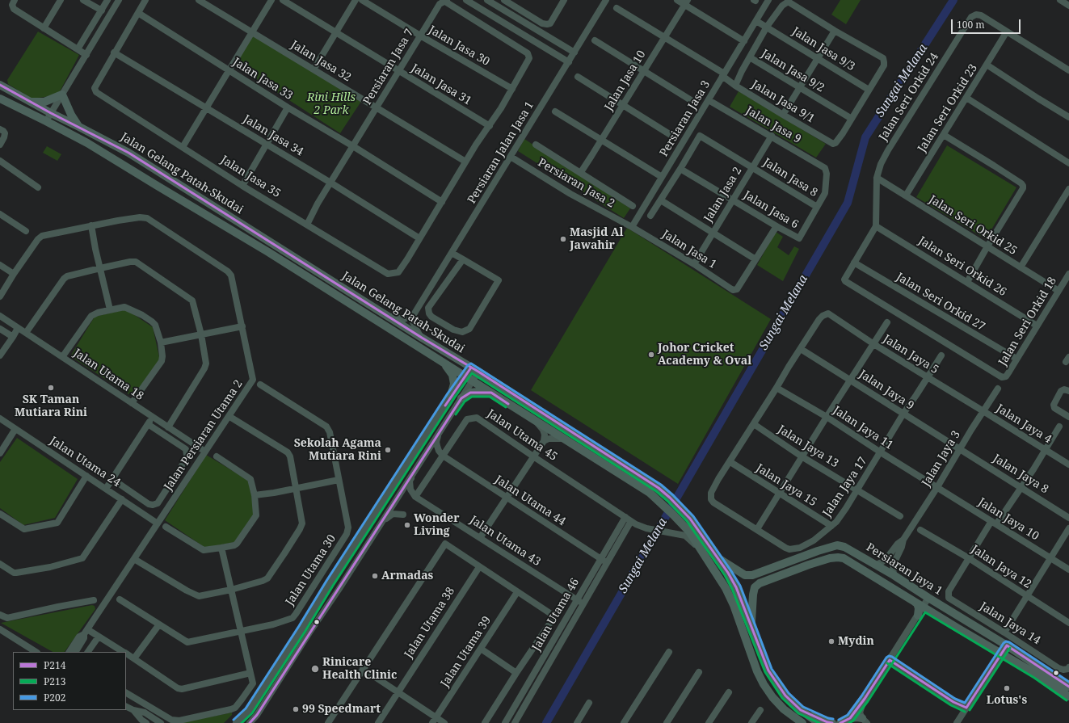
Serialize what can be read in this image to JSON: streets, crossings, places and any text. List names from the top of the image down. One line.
{"streets":{"main road":["Jalan Gelang Patah-Skudai","Persiaran Jaya 1"],"street":["Jalan Jasa 30","Jalan Jasa 9/3","Jalan Jasa 32","Persiaran Jasa 7","Jalan Jasa 9/2","Jalan Jasa 33","Jalan Jasa 10","Jalan Jasa 31","Jalan Seri Orkid 24","Jalan Jasa 9/1","Jalan Seri Orkid 23","Persiaran Jasa 3","Jalan Jasa 9","Jalan Jasa 34","Persiaran Jalan Jasa 1","Jalan Jasa 35","Jalan Jasa 8","Persiaran Jasa 2","Jalan Jasa 2","Jalan Jasa 6","Jalan Seri Orkid 25","Jalan Jasa 1","Jalan Seri Orkid 26","Jalan Seri Orkid 27","Jalan Seri Orkid 18","Jalan Jaya 5","Jalan Utama 18","Jalan Jaya 9","Jalan Jaya 4","Jalan Jaya 11","Jalan Persiaran Utama 2","Jalan Utama 45","Jalan Jaya 13","Jalan Jaya 3","Jalan Utama 24","Jalan Jaya 8","Jalan Jaya 15","Jalan Jaya 17","Jalan Utama 44","Jalan Jaya 10","Jalan Utama 43","Jalan Jaya 12","Jalan Utama 30","Jalan Utama 46","Jalan Utama 38","Jalan Jaya 14","Jalan Utama 39"]},"crossings":[["Jalan Jasa 30","Persiaran Jasa 7"],["Jalan Jasa 32","Persiaran Jasa 7"],["Persiaran Jasa 7","Jalan Jasa 33"],["Persiaran Jasa 7","Jalan Jasa 31"],["Persiaran Jasa 7","Jalan Jasa 34"],["Persiaran Jasa 7","Jalan Jasa 35"],["Jalan Jasa 9/2","Jalan Jasa 9/1"],["Jalan Jasa 10","Jalan Jasa 9/1"],["Jalan Seri Orkid 24","Jalan Seri Orkid 23"],["Jalan Seri Orkid 24","Jalan Seri Orkid 25"],["Jalan Seri Orkid 24","Jalan Seri Orkid 26"],["Jalan Jasa 9/1","Persiaran Jasa 3"],["Jalan Seri Orkid 23","Jalan Seri Orkid 25"],["Persiaran Jasa 3","Jalan Jasa 9"],["Persiaran Jasa 3","Persiaran Jasa 2"],["Persiaran Jasa 3","Jalan Jasa 1"],["Jalan Jasa 9","Jalan Jasa 8"],["Jalan Jasa 9","Jalan Jasa 2"],["Jalan Jasa 9","Jalan Jasa 6"],["Jalan Jasa 34","Jalan Jasa 35"],["Persiaran Jalan Jasa 1","Persiaran Jasa 2"],["Jalan Gelang Patah-Skudai","Jalan Utama 45"],["Jalan Gelang Patah-Skudai","Persiaran Jaya 1"],["Jalan Jasa 8","Jalan Jasa 2"],["Jalan Jasa 8","Jalan Jasa 6"],["Persiaran Jasa 2","Jalan Jasa 1"],["Jalan Jasa 2","Jalan Jasa 6"],["Jalan Jasa 2","Jalan Jasa 1"],["Jalan Seri Orkid 25","Jalan Seri Orkid 18"],["Jalan Seri Orkid 26","Jalan Seri Orkid 18"],["Jalan Seri Orkid 27","Jalan Seri Orkid 18"],["Jalan Jaya 5","Jalan Jaya 9"],["Jalan Jaya 5","Jalan Jaya 4"],["Jalan Jaya 5","Jalan Jaya 3"],["Jalan Jaya 5","Jalan Jaya 17"],["Jalan Utama 18","Jalan Persiaran Utama 2"],["Jalan Jaya 9","Jalan Jaya 3"],["Jalan Jaya 9","Jalan Jaya 8"],["Jalan Jaya 9","Jalan Jaya 17"],["Jalan Jaya 4","Jalan Jaya 3"],["Jalan Jaya 11","Jalan Jaya 3"],["Jalan Jaya 11","Jalan Jaya 17"],["Jalan Jaya 11","Jalan Jaya 10"],["Jalan Persiaran Utama 2","Jalan Utama 24"],["Jalan Utama 45","Jalan Utama 44"],["Jalan Utama 45","Jalan Utama 43"],["Jalan Utama 45","Jalan Utama 46"],["Jalan Jaya 13","Jalan Jaya 17"],["Jalan Jaya 3","Jalan Jaya 8"],["Jalan Jaya 3","Jalan Jaya 10"],["Jalan Jaya 15","Jalan Jaya 17"],["Jalan Utama 44","Jalan Utama 46"],["Jalan Utama 43","Jalan Utama 46"],["Jalan Jaya 12","Jalan Jaya 14"]],"water":["Sungai Melana"],"parks":["Rini Hills 2 Park"],"places":["Masjid Al Jawahir","Johor Cricket Academy & Oval","SK Taman Mutiara Rini","Sekolah Agama Mutiara Rini","Wonder Living","Armadas","Mydin","Rinicare Health Clinic","Lotus's","99 Speedmart"],"lines":["transit line P214","transit line P202","transit line P213"],"legend":["P214","P213","P202"],"scale_bar":"100 m"}
